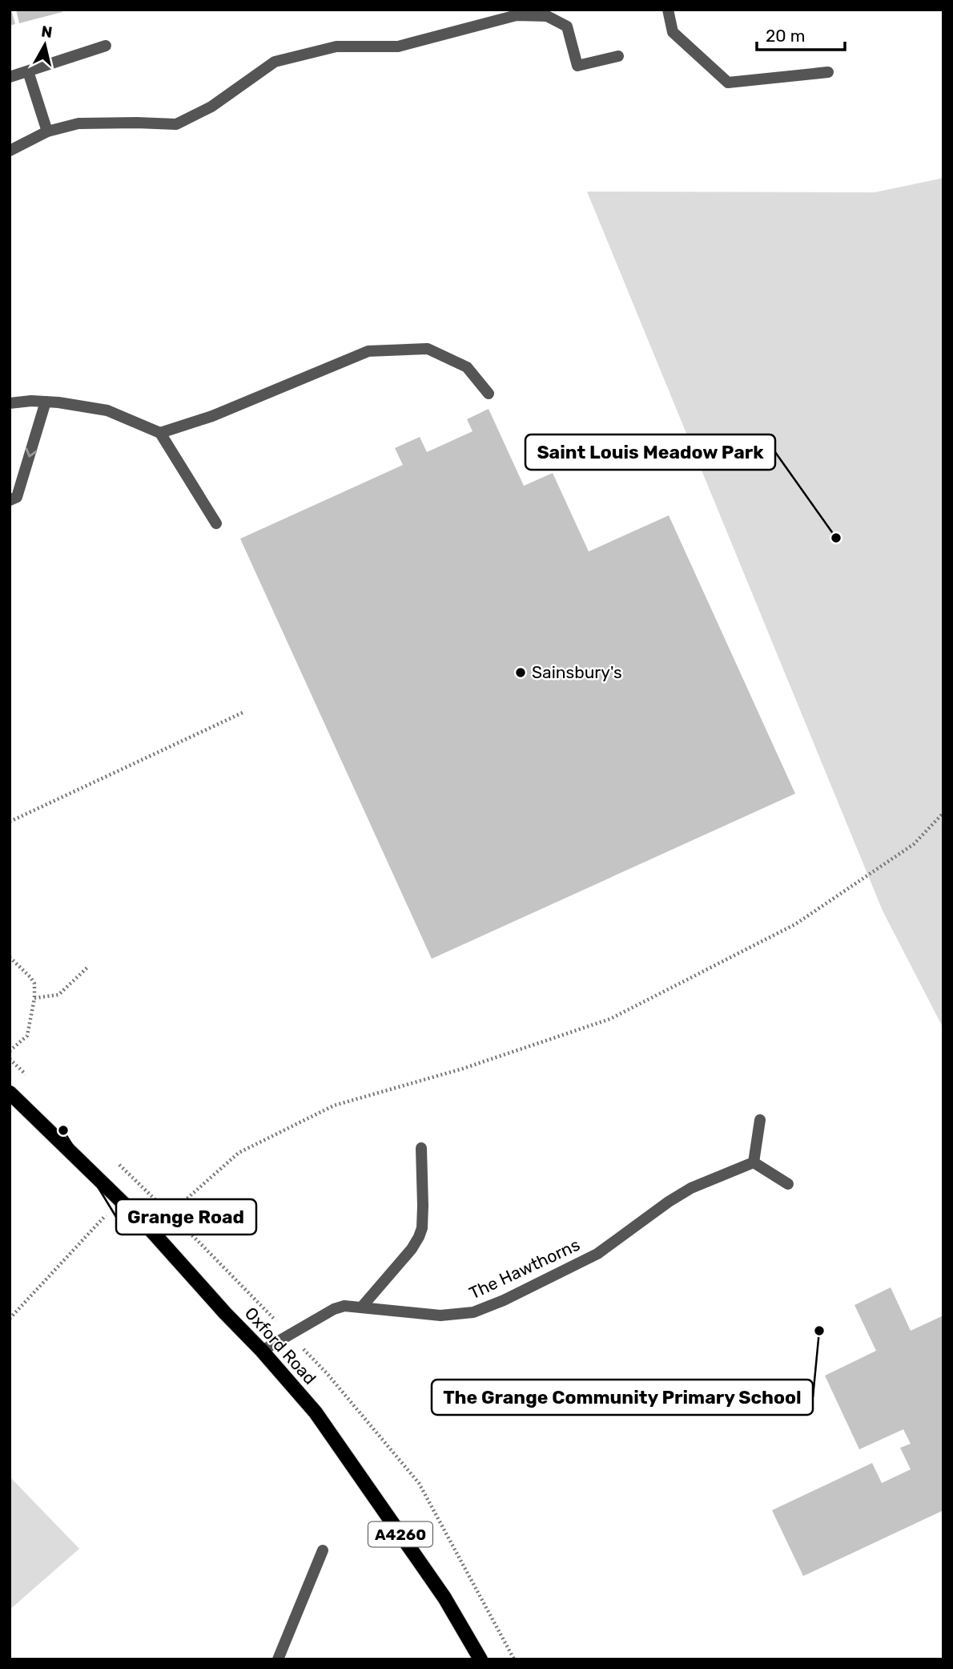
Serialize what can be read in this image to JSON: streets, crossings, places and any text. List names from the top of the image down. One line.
{"streets":{"main road":["Oxford Road","A4260"],"street":["The Hawthorns"]},"crossings":[["The Hawthorns","Oxford Road"]],"places":["Saint Louis Meadow Park","Sainsbury's","Grange Road","The Grange Community Primary School"],"scale_bar":"20 m","north":"top"}
